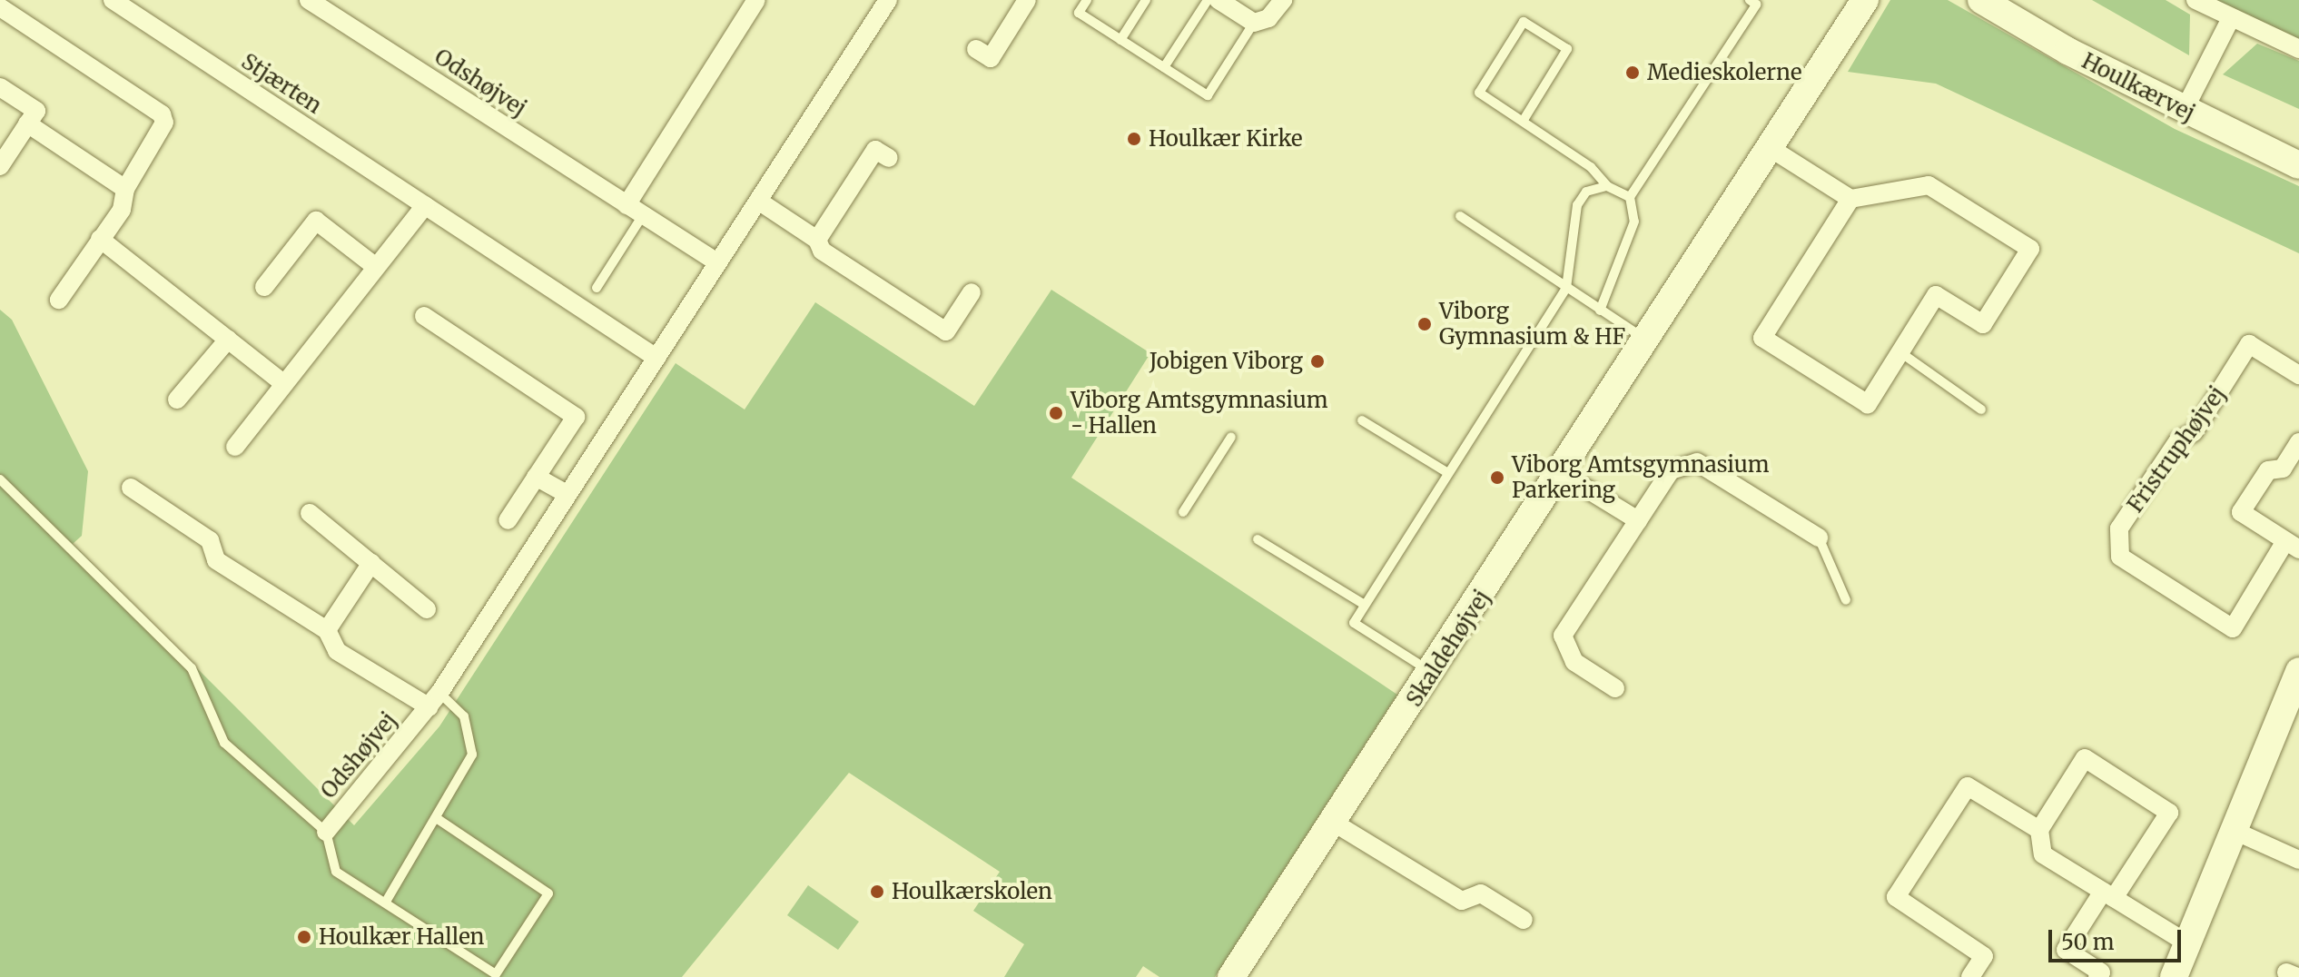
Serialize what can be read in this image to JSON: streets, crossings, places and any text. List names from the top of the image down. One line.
{"streets":{"street":["Odshøjvej","Stjærten","Houlkærvej","Fristruphøjvej","Skaldehøjvej"]},"crossings":[["Odshøjvej","Stjærten"]],"places":["Medieskolerne","Houlkær Kirke","Viborg Gymnasium & HF","Jobigen Viborg","Viborg Amtsgymnasium - Hallen","Viborg Amtsgymnasium Parkering","Houlkærskolen","Houlkær Hallen"],"scale_bar":"50 m"}
